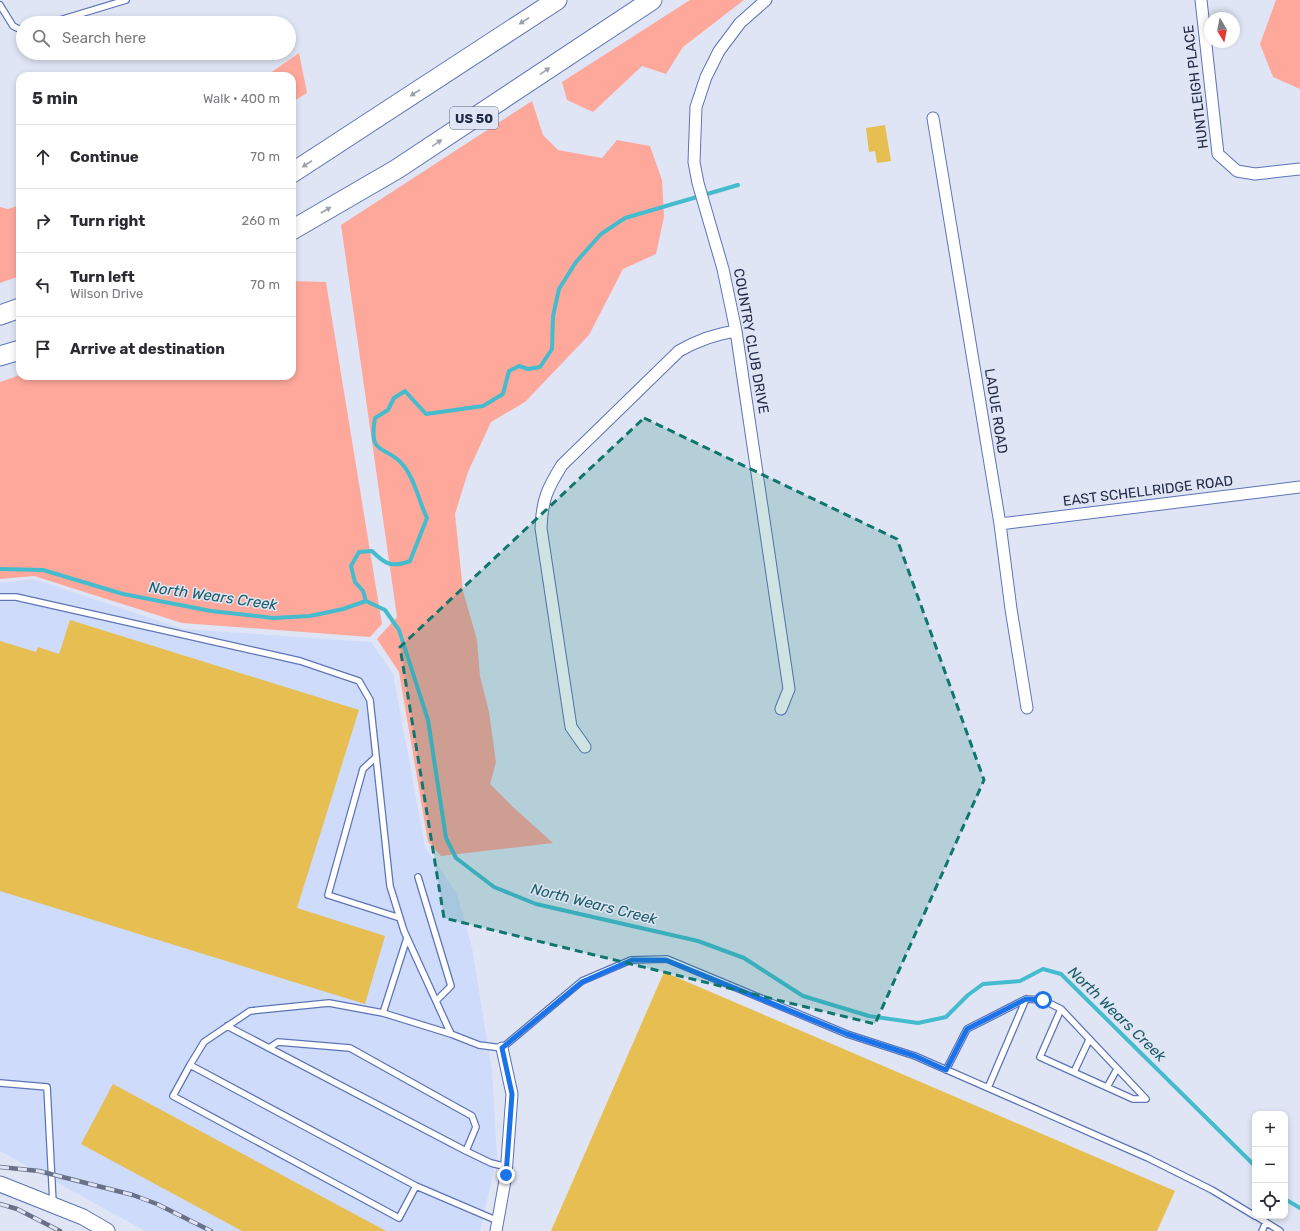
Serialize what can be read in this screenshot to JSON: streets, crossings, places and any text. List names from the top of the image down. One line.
{"streets":{"highway":["US 50"],"street":["HUNTLEIGH PLACE","COUNTRY CLUB DRIVE","LADUE ROAD","EAST SCHELLRIDGE ROAD"]},"crossings":[["LADUE ROAD","EAST SCHELLRIDGE ROAD"]],"water":["North Wears Creek"],"north":"bottom","page":{"search":"Search here","heading":["5 min","Walk · 400 m"],"list":[["Continue","70 m"],["Turn right","260 m"],["Turn left","Wilson Drive","70 m"],"Arrive at destination"],"map_buttons":["+","−"]}}
